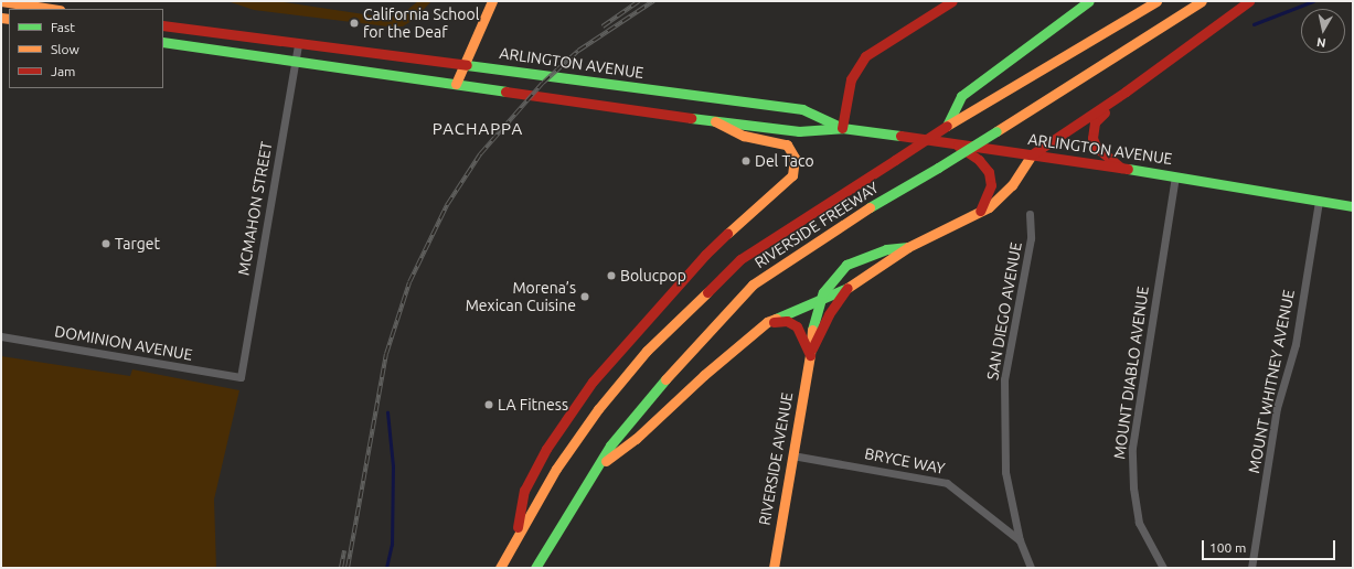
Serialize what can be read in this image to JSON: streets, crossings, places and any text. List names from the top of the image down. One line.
{"streets":{"main road":["ARLINGTON AVENUE","RIVERSIDE FREEWAY","RIVERSIDE AVENUE"],"street":["MCMAHON STREET","SAN DIEGO AVENUE","DOMINION AVENUE","MOUNT DIABLO AVENUE","MOUNT WHITNEY AVENUE","BRYCE WAY"]},"crossings":[["ARLINGTON AVENUE","MCMAHON STREET"],["ARLINGTON AVENUE","MOUNT DIABLO AVENUE"],["ARLINGTON AVENUE","MOUNT WHITNEY AVENUE"],["ARLINGTON AVENUE","RIVERSIDE AVENUE"],["MCMAHON STREET","DOMINION AVENUE"],["SAN DIEGO AVENUE","BRYCE WAY"],["RIVERSIDE AVENUE","BRYCE WAY"]],"districts":["PACHAPPA"],"places":["California School for the Deaf","Del Taco","Target","Bolucpop","Morena’s Mexican Cuisine","LA Fitness"],"legend":["Fast","Slow","Jam"],"scale_bar":"100 m","north":"bottom"}
